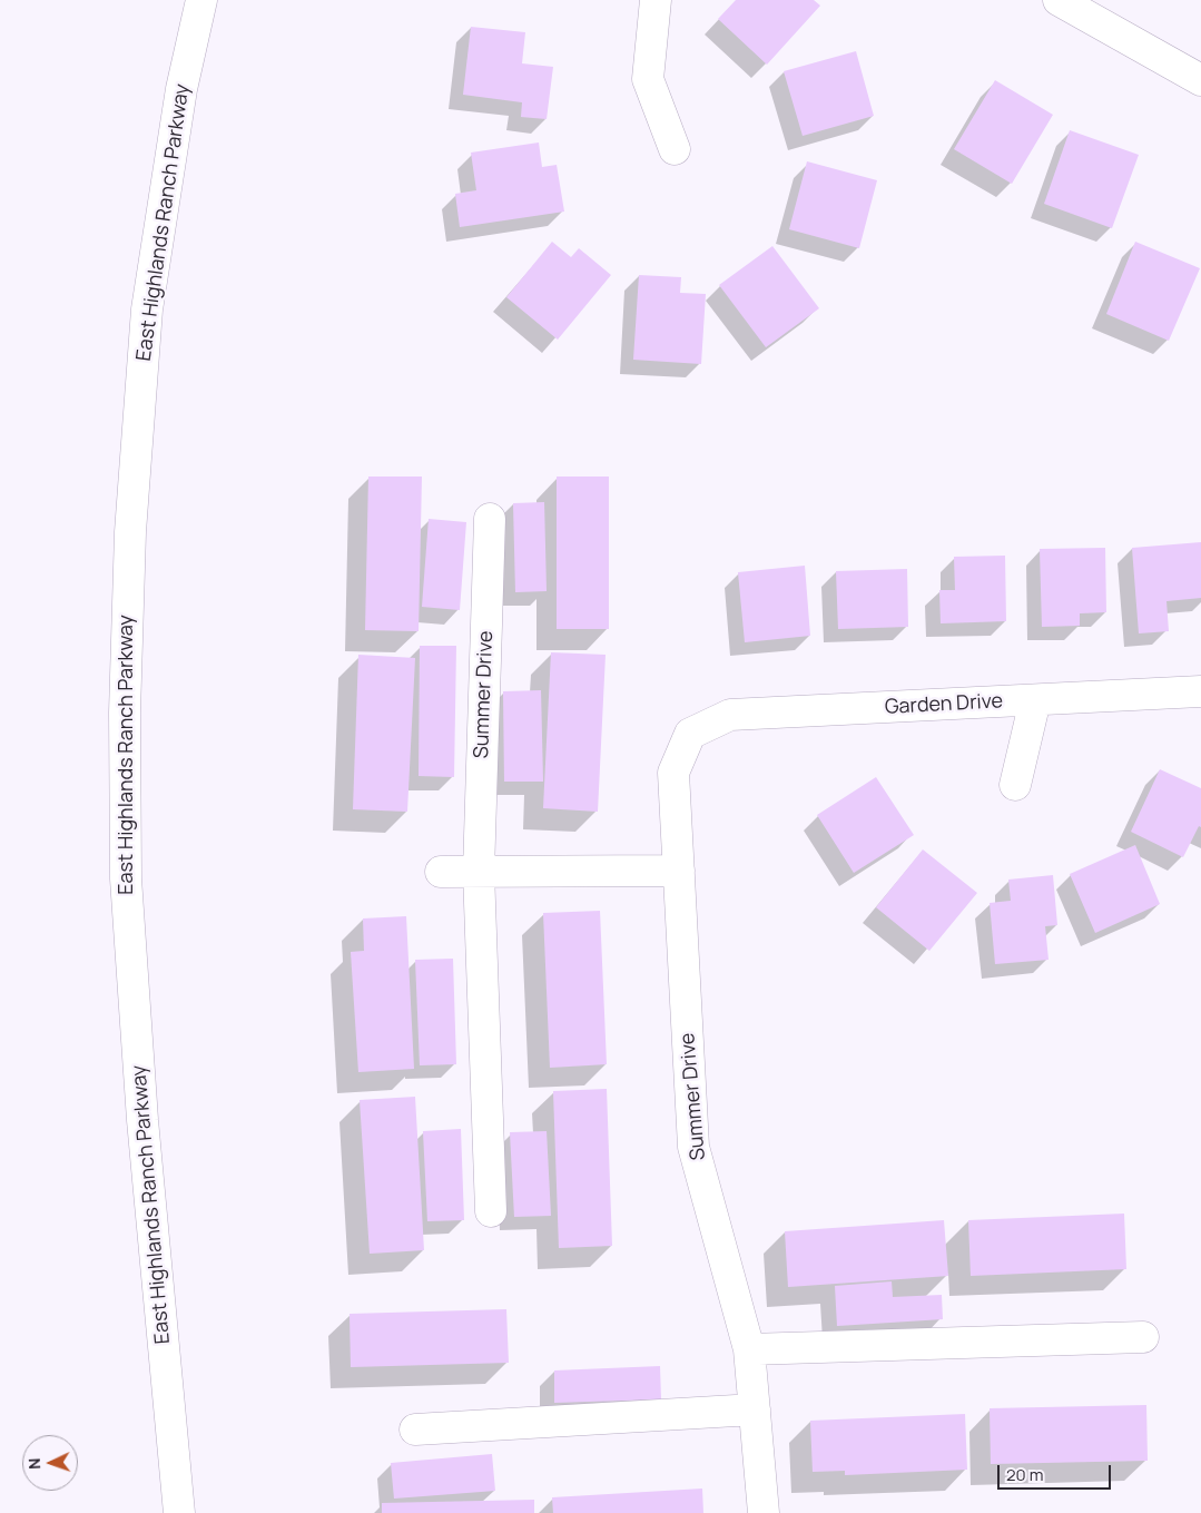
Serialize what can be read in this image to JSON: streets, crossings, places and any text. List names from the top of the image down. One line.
{"streets":{"street":["East Highlands Ranch Parkway","Summer Drive","Garden Drive"]},"crossings":[["Summer Drive","Garden Drive"]],"scale_bar":"20 m","north":"left"}
